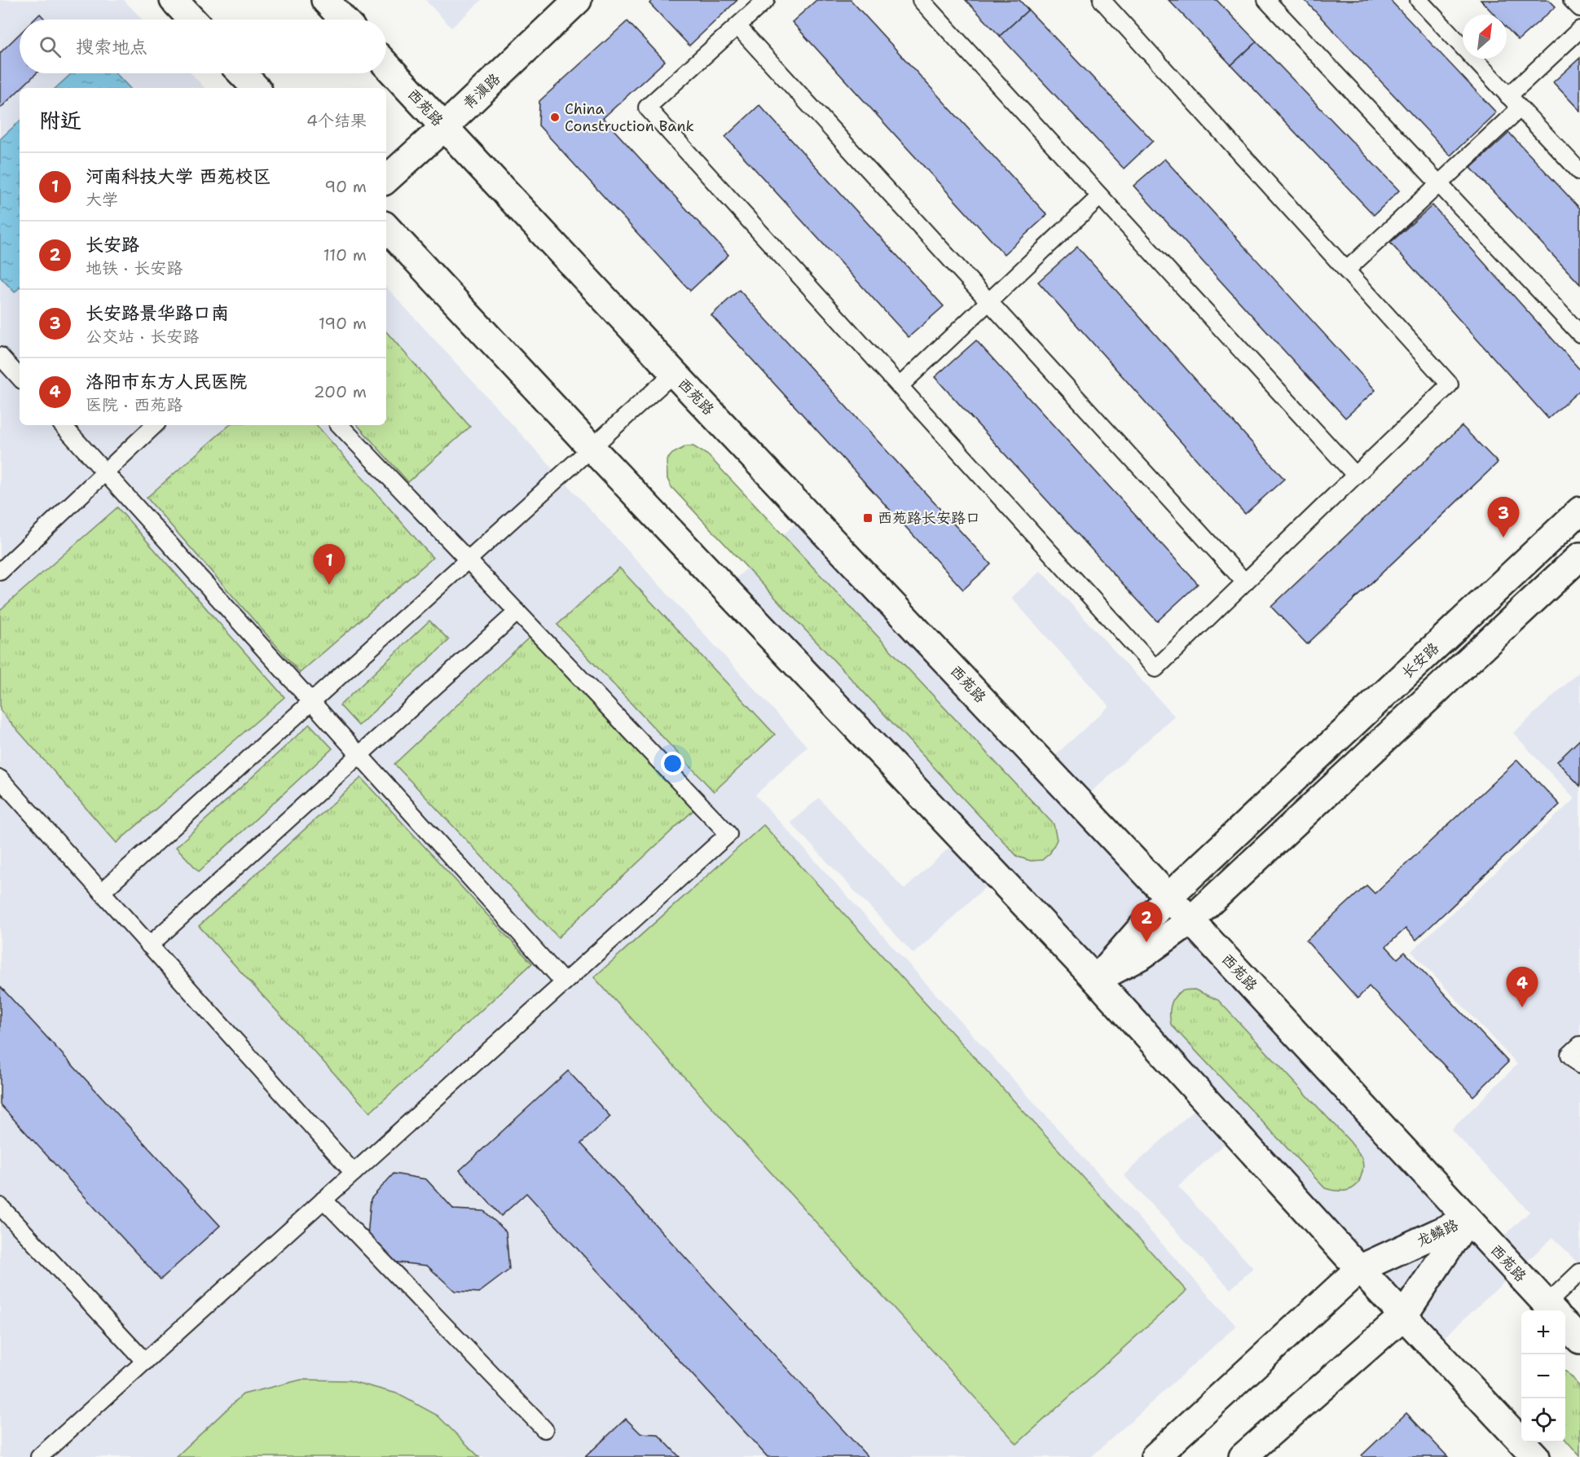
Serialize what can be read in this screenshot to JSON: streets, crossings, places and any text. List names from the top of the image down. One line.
{"streets":{"main road":["青滇路","西苑路","长安路","龙鳞路"]},"crossings":[["青滇路","西苑路"],["西苑路","长安路"],["西苑路","龙鳞路"]],"places":{"other":["China Construction Bank"],"transit":["西苑路长安路口"]},"north":"top right","page":{"search":"搜索地点","heading":["附近","4个结果"],"list":[{"mark":"1","name":"河南科技大学 西苑校区","note":"大学","value":"90 m"},{"mark":"2","name":"长安路","note":"地铁 · 长安路","value":"110 m"},{"mark":"3","name":"长安路景华路口南","note":"公交站 · 长安路","value":"190 m"},{"mark":"4","name":"洛阳市东方人民医院","note":"医院 · 西苑路","value":"200 m"}],"pins":["3","1","2","4"],"map_buttons":["+","−"]}}
